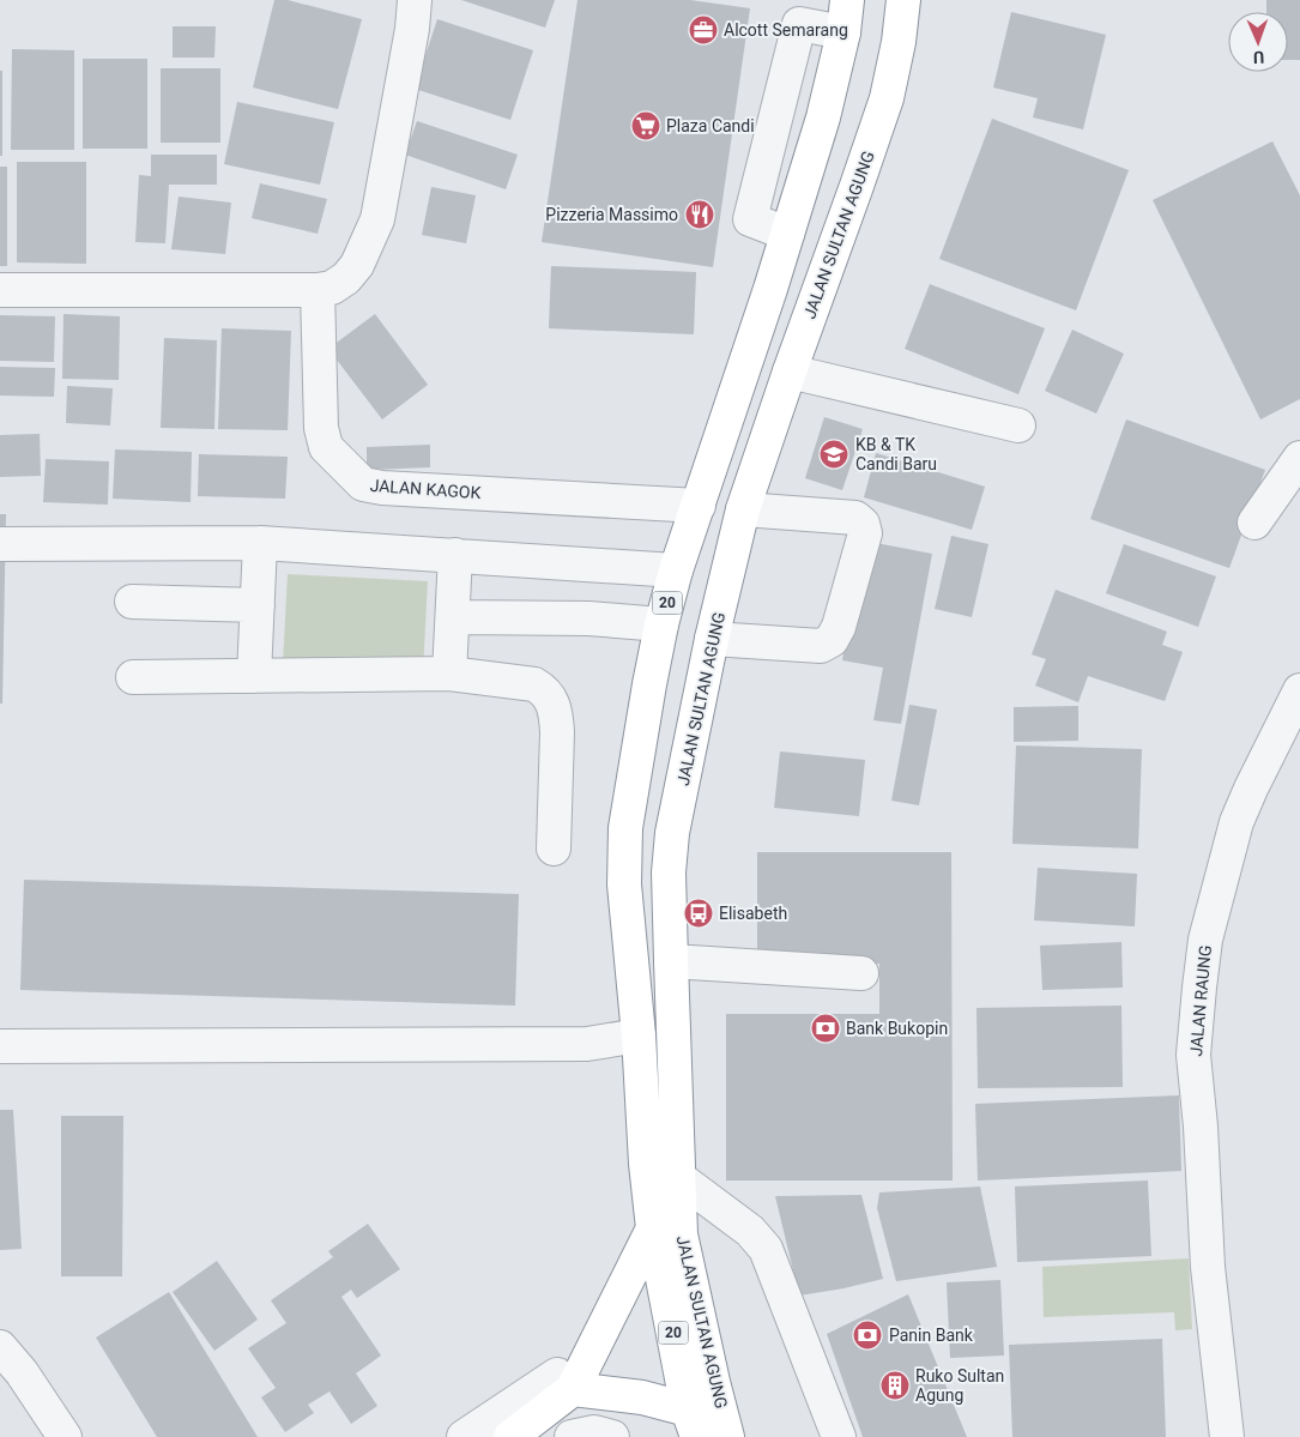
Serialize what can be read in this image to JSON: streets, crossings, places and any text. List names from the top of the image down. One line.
{"streets":{"highway":["JALAN SULTAN AGUNG","20"],"street":["JALAN KAGOK","JALAN RAUNG"]},"crossings":[["JALAN SULTAN AGUNG","JALAN KAGOK"]],"places":{"office":["Alcott Semarang"],"supermarket":["Plaza Candi"],"restaurant":["Pizzeria Massimo"],"school or university":["KB & TK Candi Baru"],"bus stop":["Elisabeth"],"bank":["Bank Bukopin","Panin Bank"],"building":["Ruko Sultan Agung"]},"north":"bottom"}
